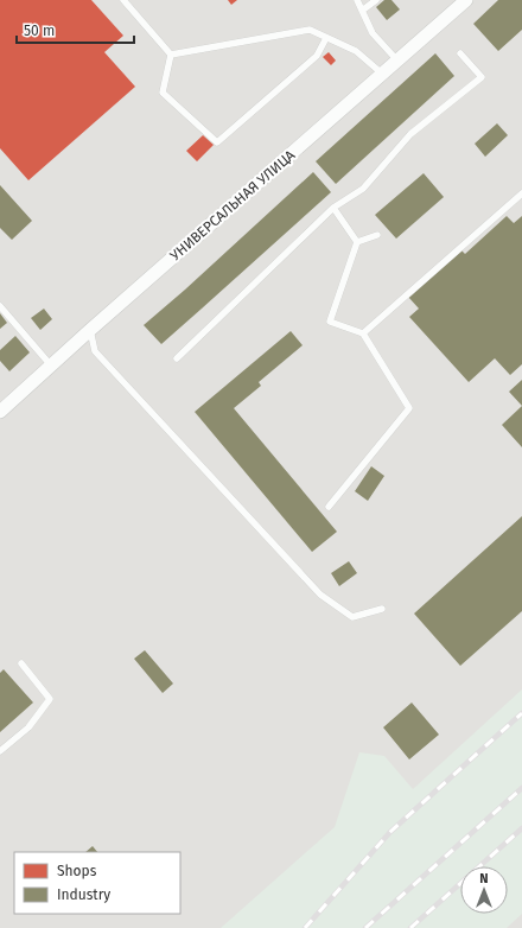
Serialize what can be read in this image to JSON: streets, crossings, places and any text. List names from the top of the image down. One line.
{"streets":{"street":["УНИВЕРСАЛЬНАЯ УЛИЦА"]},"legend":["Shops","Industry"],"scale_bar":"50 m","north":"top"}
